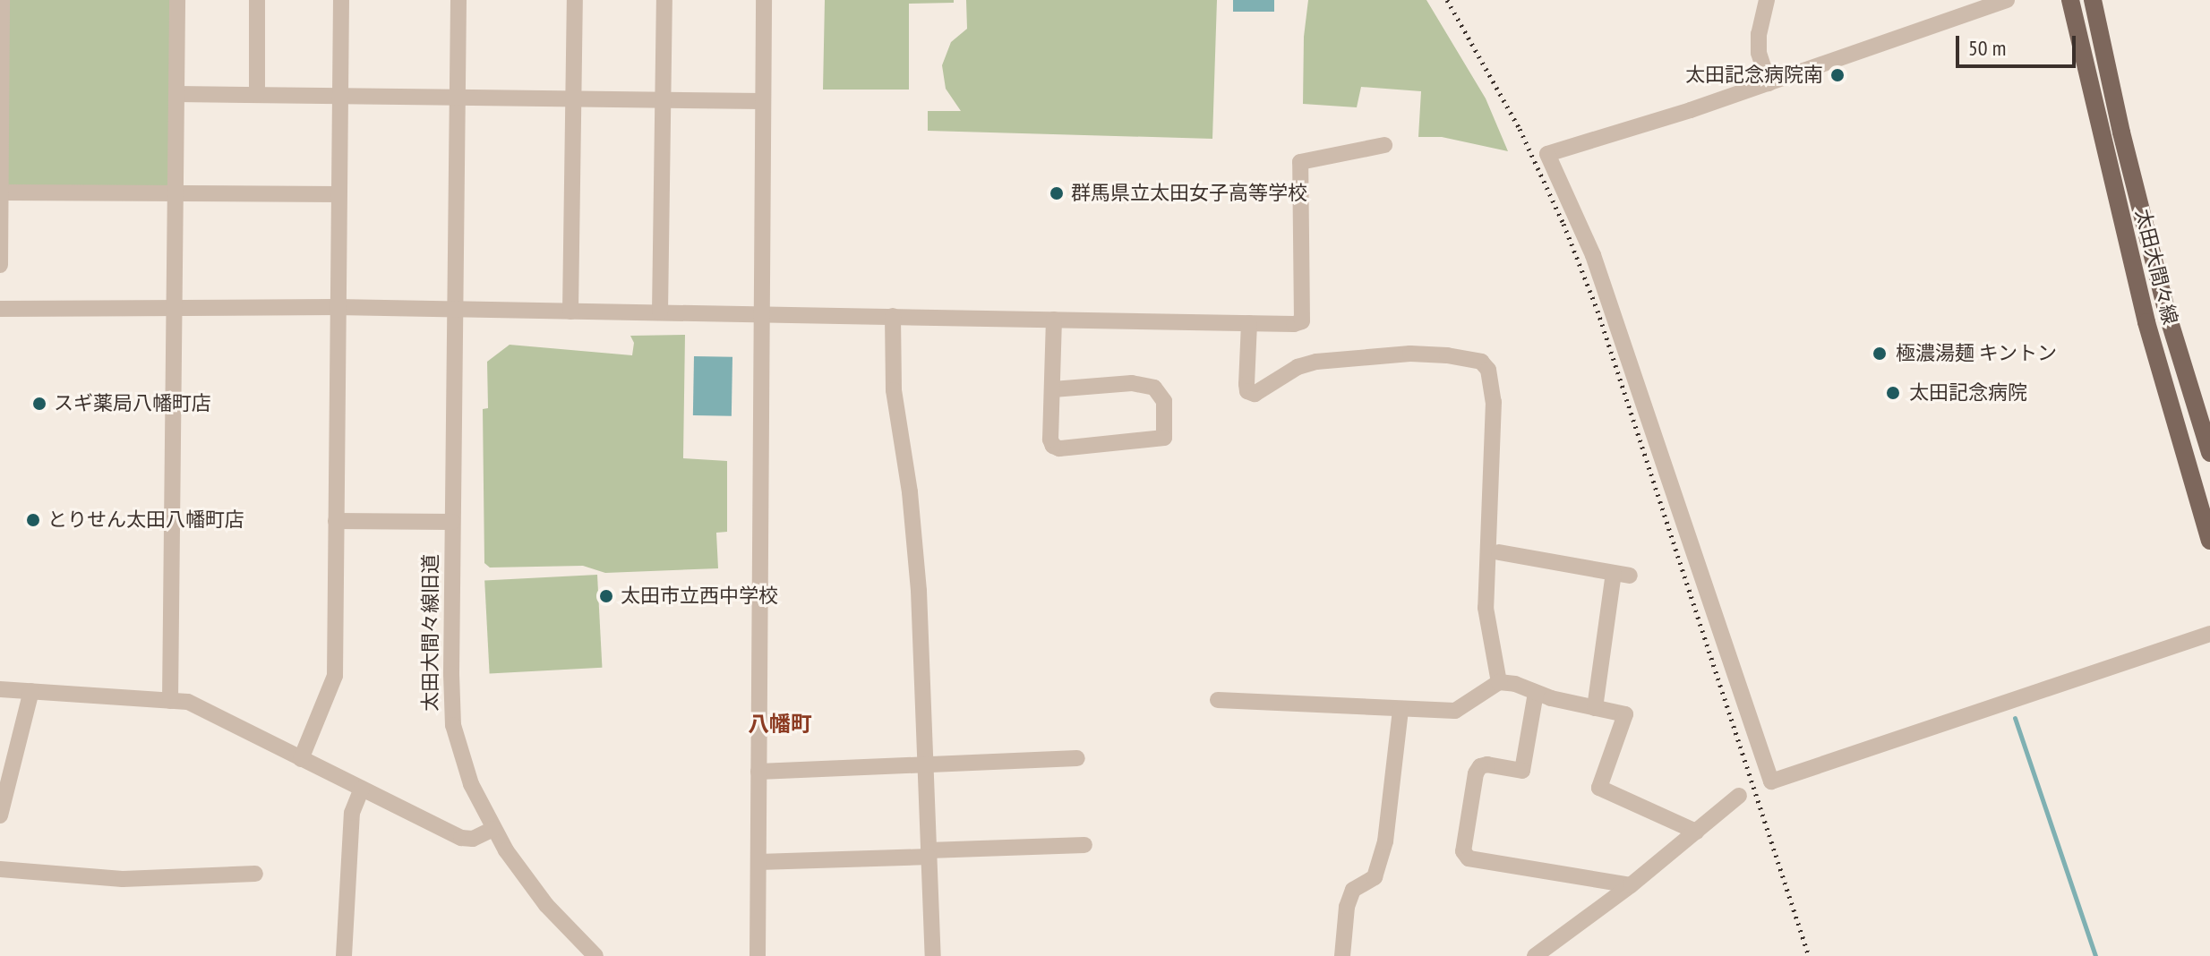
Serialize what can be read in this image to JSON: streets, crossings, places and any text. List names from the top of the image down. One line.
{"streets":{"main road":["太田大間々線"],"street":["太田大間々線旧道"]},"districts":["八幡町"],"places":["太田記念病院南","群馬県立太田女子高等学校","極濃湯麺 キントン","太田記念病院","スギ薬局八幡町店","とりせん太田八幡町店","太田市立西中学校"],"scale_bar":"50 m"}
